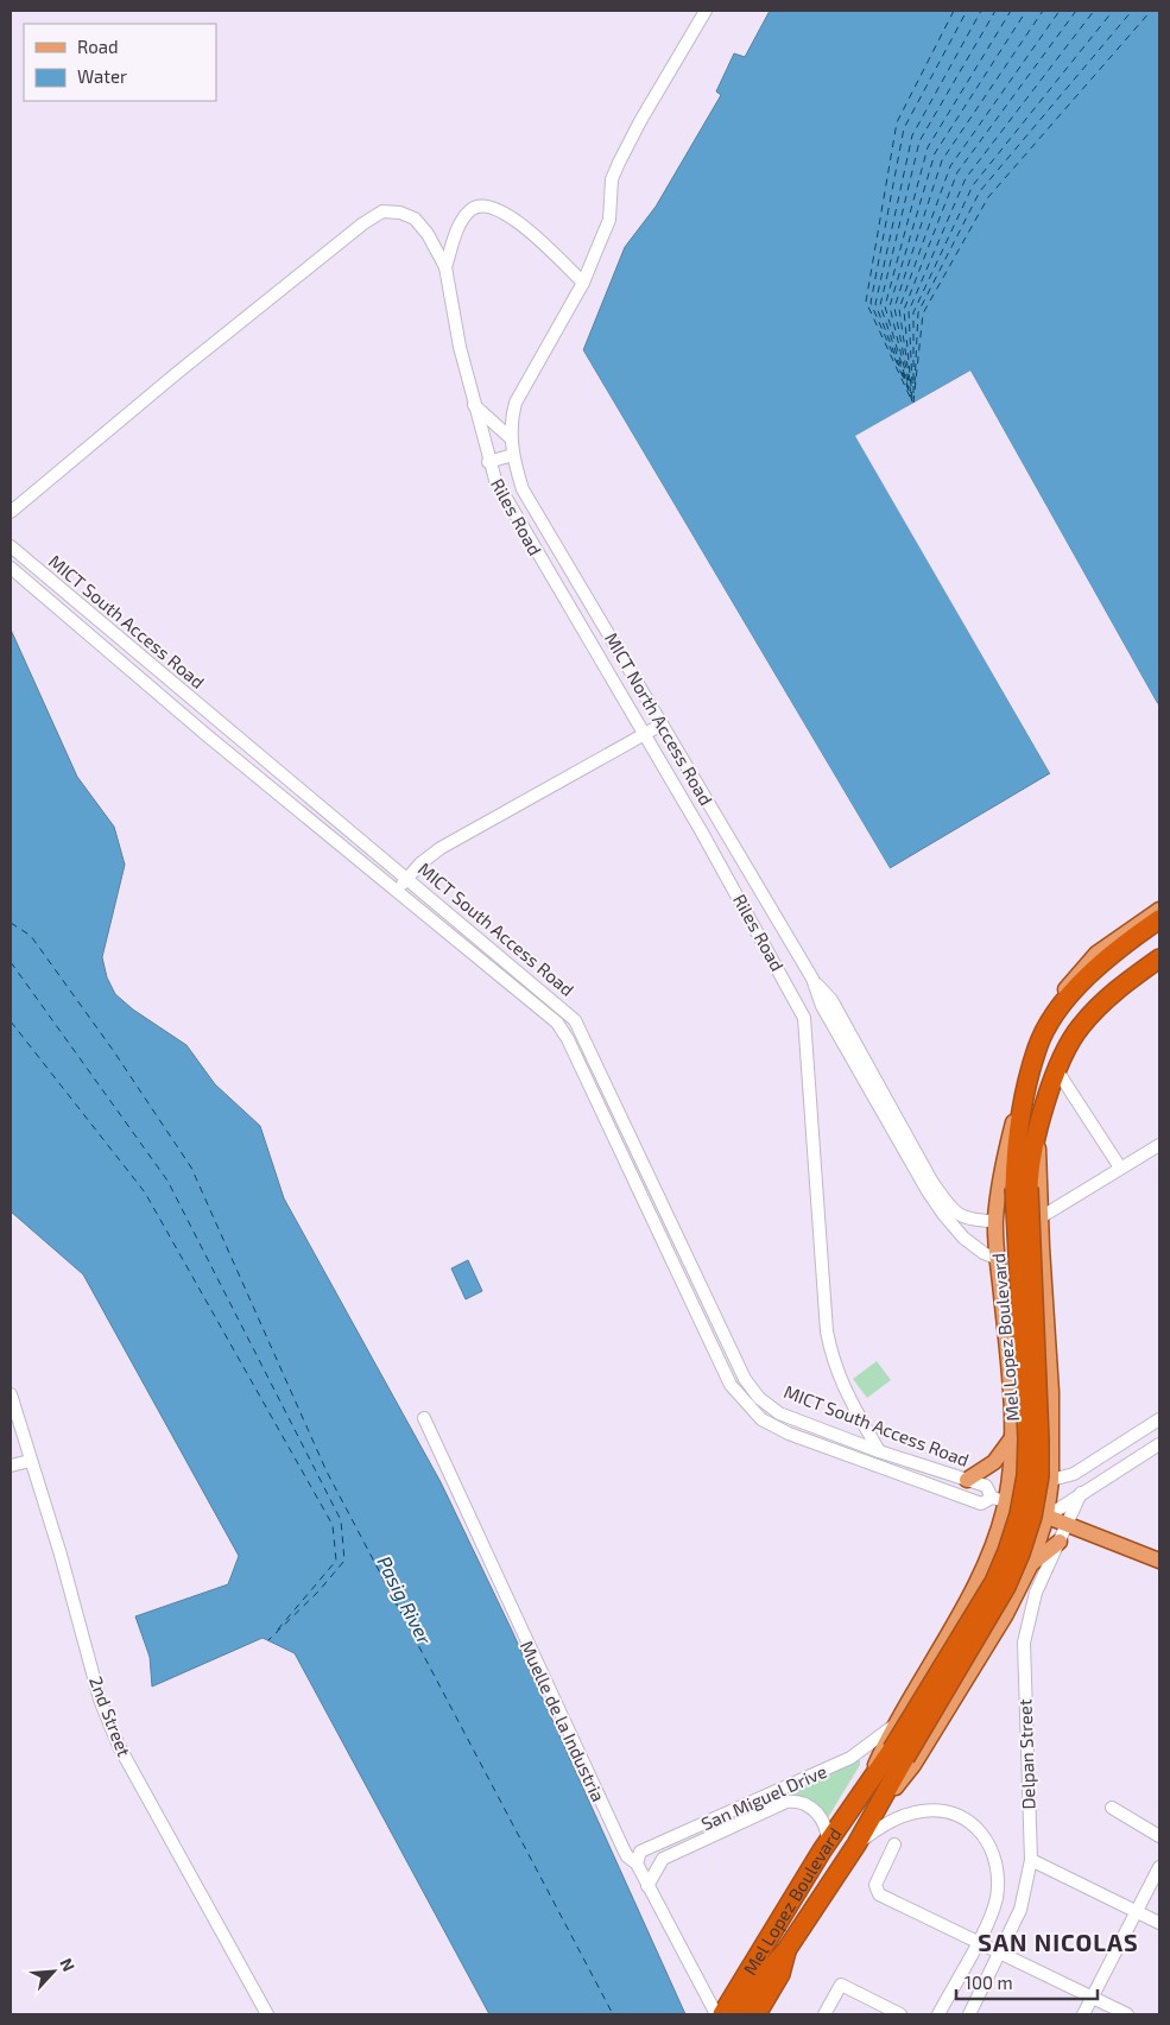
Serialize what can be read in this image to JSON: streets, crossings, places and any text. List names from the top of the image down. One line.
{"streets":{"highway":["Mel Lopez Boulevard"],"main road":["MICT South Access Road"],"street":["Riles Road","MICT North Access Road","2nd Street","Muelle de la Industria","Delpan Street","San Miguel Drive"]},"crossings":[["Riles Road","MICT South Access Road"],["MICT South Access Road","Mel Lopez Boulevard"],["MICT South Access Road","Delpan Street"],["MICT North Access Road","Mel Lopez Boulevard"],["Mel Lopez Boulevard","San Miguel Drive"],["Muelle de la Industria","San Miguel Drive"]],"districts":["SAN NICOLAS"],"water":["Pasig River"],"legend":["Road","Water"],"scale_bar":"100 m","north":"top right"}
